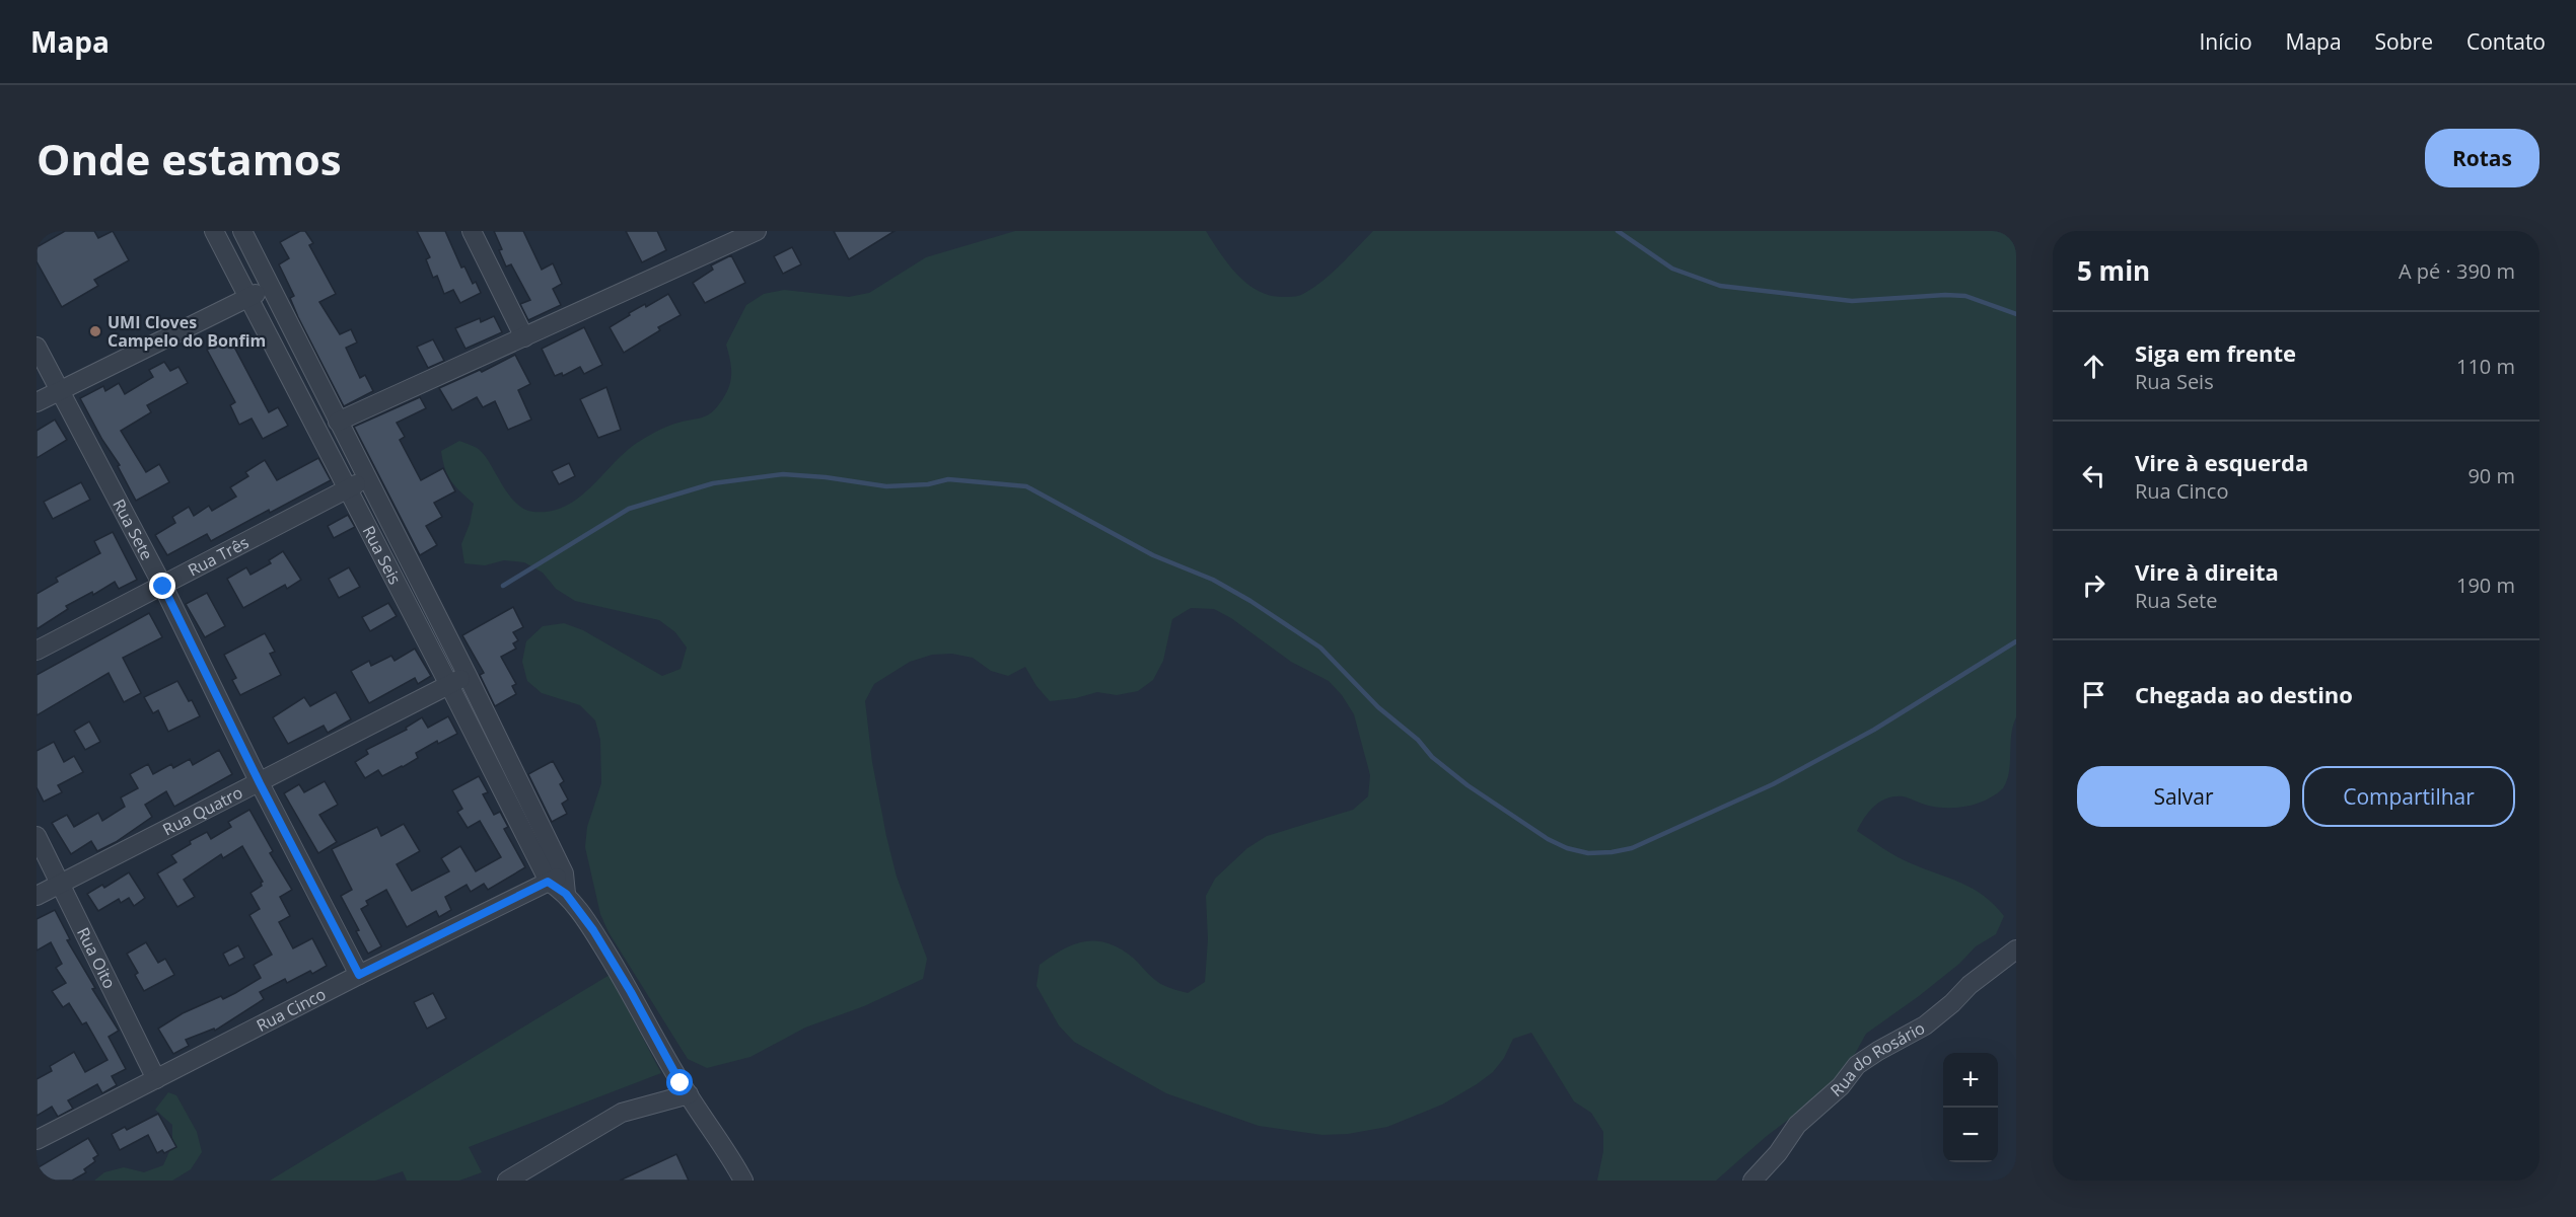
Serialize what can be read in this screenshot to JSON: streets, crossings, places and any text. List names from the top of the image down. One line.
{"streets":{"street":["Rua Sete","Rua Seis","Rua Três","Rua Quatro","Rua Oito","Rua Cinco","Rua do Rosário"]},"crossings":[["Rua Sete","Rua Três"],["Rua Sete","Rua Quatro"],["Rua Sete","Rua Cinco"],["Rua Seis","Rua Três"],["Rua Seis","Rua Quatro"],["Rua Seis","Rua Cinco"],["Rua Quatro","Rua Oito"],["Rua Oito","Rua Cinco"]],"places":["UMI Cloves Campelo do Bonfim"],"page":{"header":"Mapa","nav":["Início","Mapa","Sobre","Contato"],"buttons":["Rotas",["Salvar","Compartilhar"]],"title":"Onde estamos","heading":["5 min","A pé · 390 m"],"list":[["Siga em frente","Rua Seis","110 m"],["Vire à esquerda","Rua Cinco","90 m"],["Vire à direita","Rua Sete","190 m"],"Chegada ao destino"],"map_buttons":["+","−"]}}
